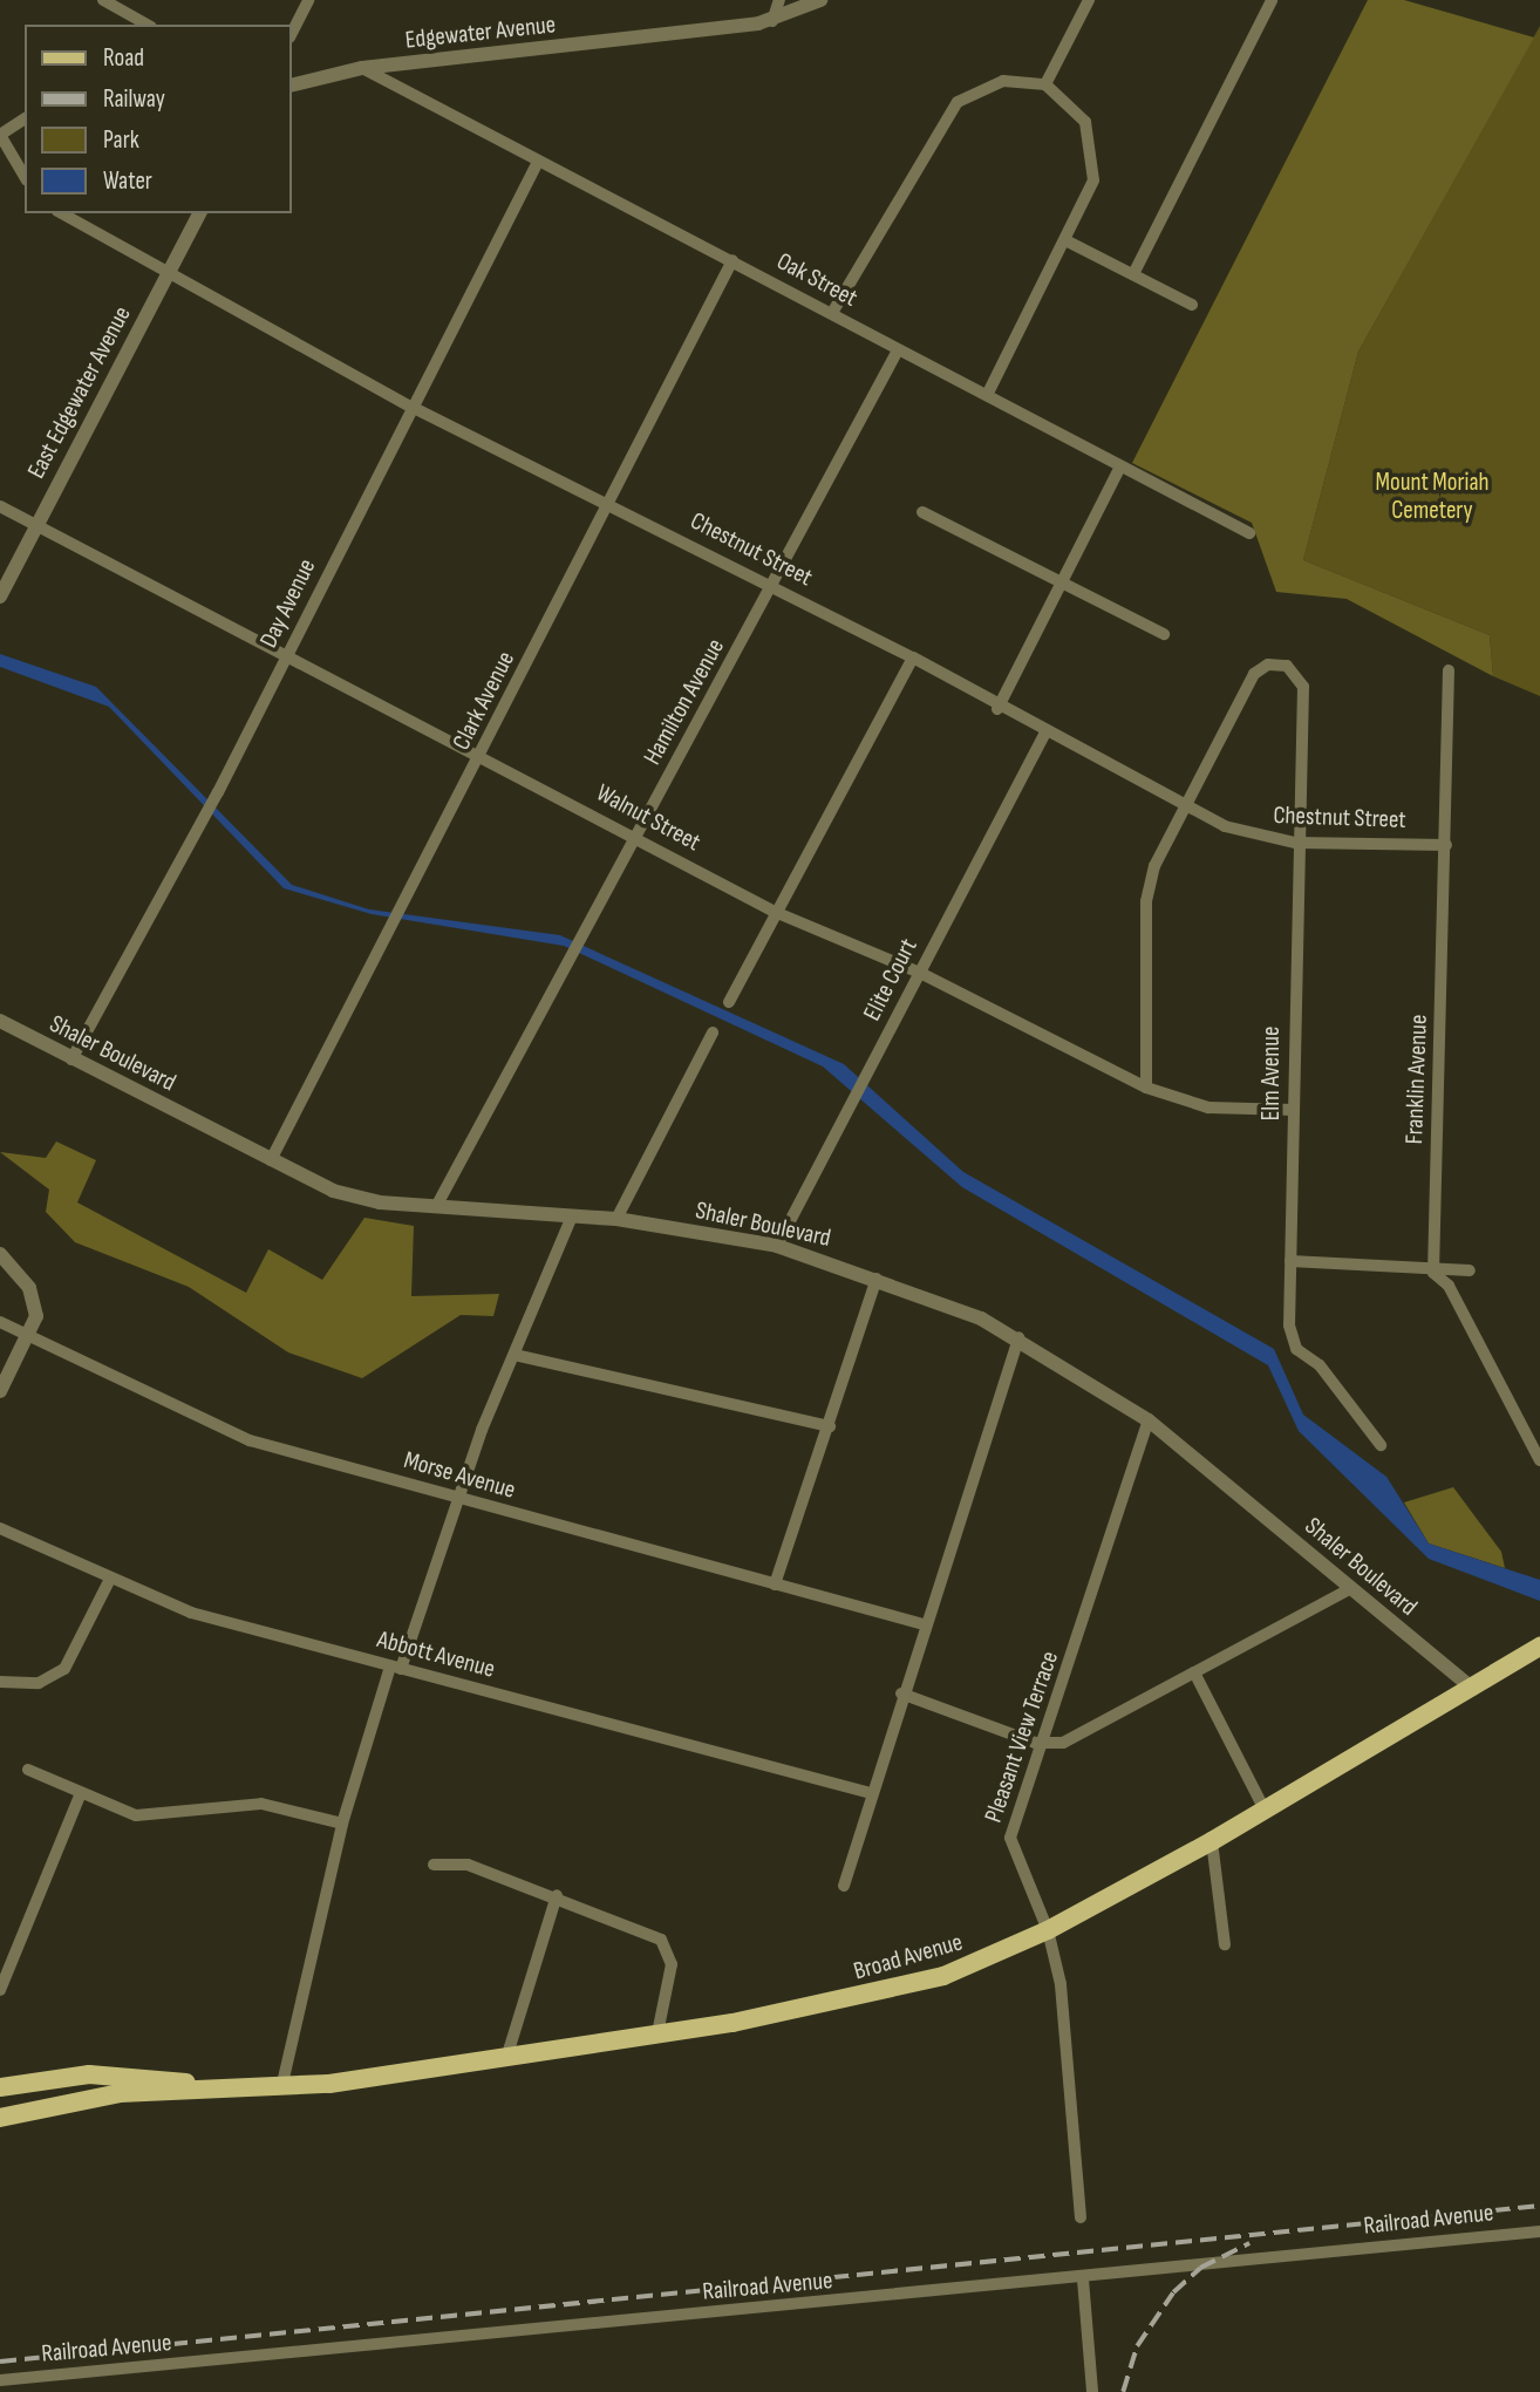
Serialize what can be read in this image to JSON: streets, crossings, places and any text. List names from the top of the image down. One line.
{"streets":{"main road":["Broad Avenue"],"street":["Edgewater Avenue","Oak Street","East Edgewater Avenue","Chestnut Street","Day Avenue","Clark Avenue","Hamilton Avenue","Walnut Street","Elite Court","Shaler Boulevard","Elm Avenue","Franklin Avenue","Morse Avenue","Abbott Avenue","Pleasant View Terrace","Railroad Avenue"]},"crossings":[["Edgewater Avenue","Oak Street"],["Oak Street","Day Avenue"],["Oak Street","Clark Avenue"],["Oak Street","Hamilton Avenue"],["East Edgewater Avenue","Chestnut Street"],["East Edgewater Avenue","Walnut Street"],["Chestnut Street","Day Avenue"],["Chestnut Street","Clark Avenue"],["Chestnut Street","Hamilton Avenue"],["Chestnut Street","Elite Court"],["Chestnut Street","Elm Avenue"],["Chestnut Street","Franklin Avenue"],["Day Avenue","Walnut Street"],["Day Avenue","Shaler Boulevard"],["Clark Avenue","Walnut Street"],["Clark Avenue","Shaler Boulevard"],["Hamilton Avenue","Walnut Street"],["Hamilton Avenue","Shaler Boulevard"],["Walnut Street","Elite Court"],["Walnut Street","Elm Avenue"],["Elite Court","Shaler Boulevard"],["Shaler Boulevard","Pleasant View Terrace"],["Shaler Boulevard","Broad Avenue"],["Pleasant View Terrace","Broad Avenue"]],"parks":["Mount Moriah Cemetery"],"legend":["Road","Railway","Park","Water"]}
